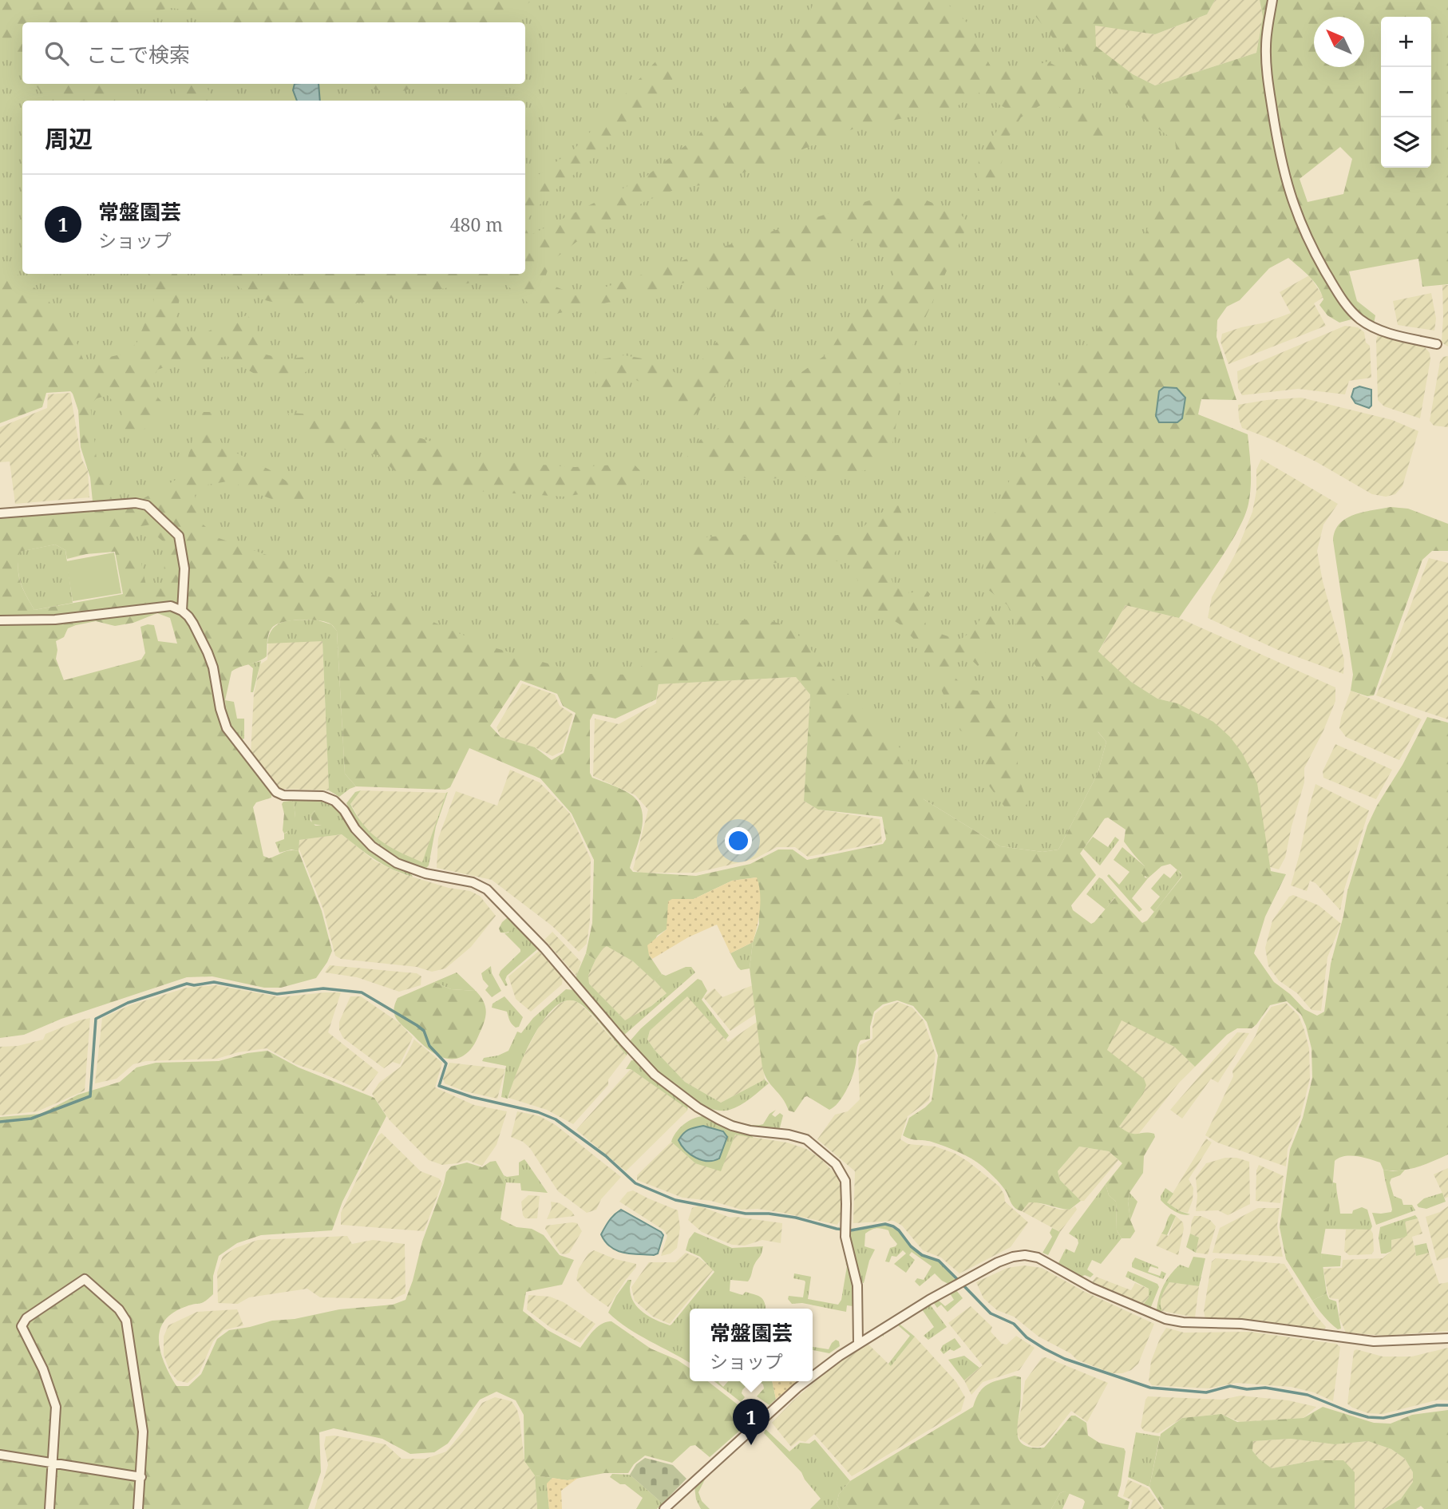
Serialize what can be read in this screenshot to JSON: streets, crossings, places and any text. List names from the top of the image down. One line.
{"north":"top left","page":{"map_buttons":["+","−"],"search":"ここで検索","heading":"周辺","list":[{"mark":"1","name":"常盤園芸","note":"ショップ","value":"480 m"}],"popup":["常盤園芸","ショップ"],"pins":"1"}}
